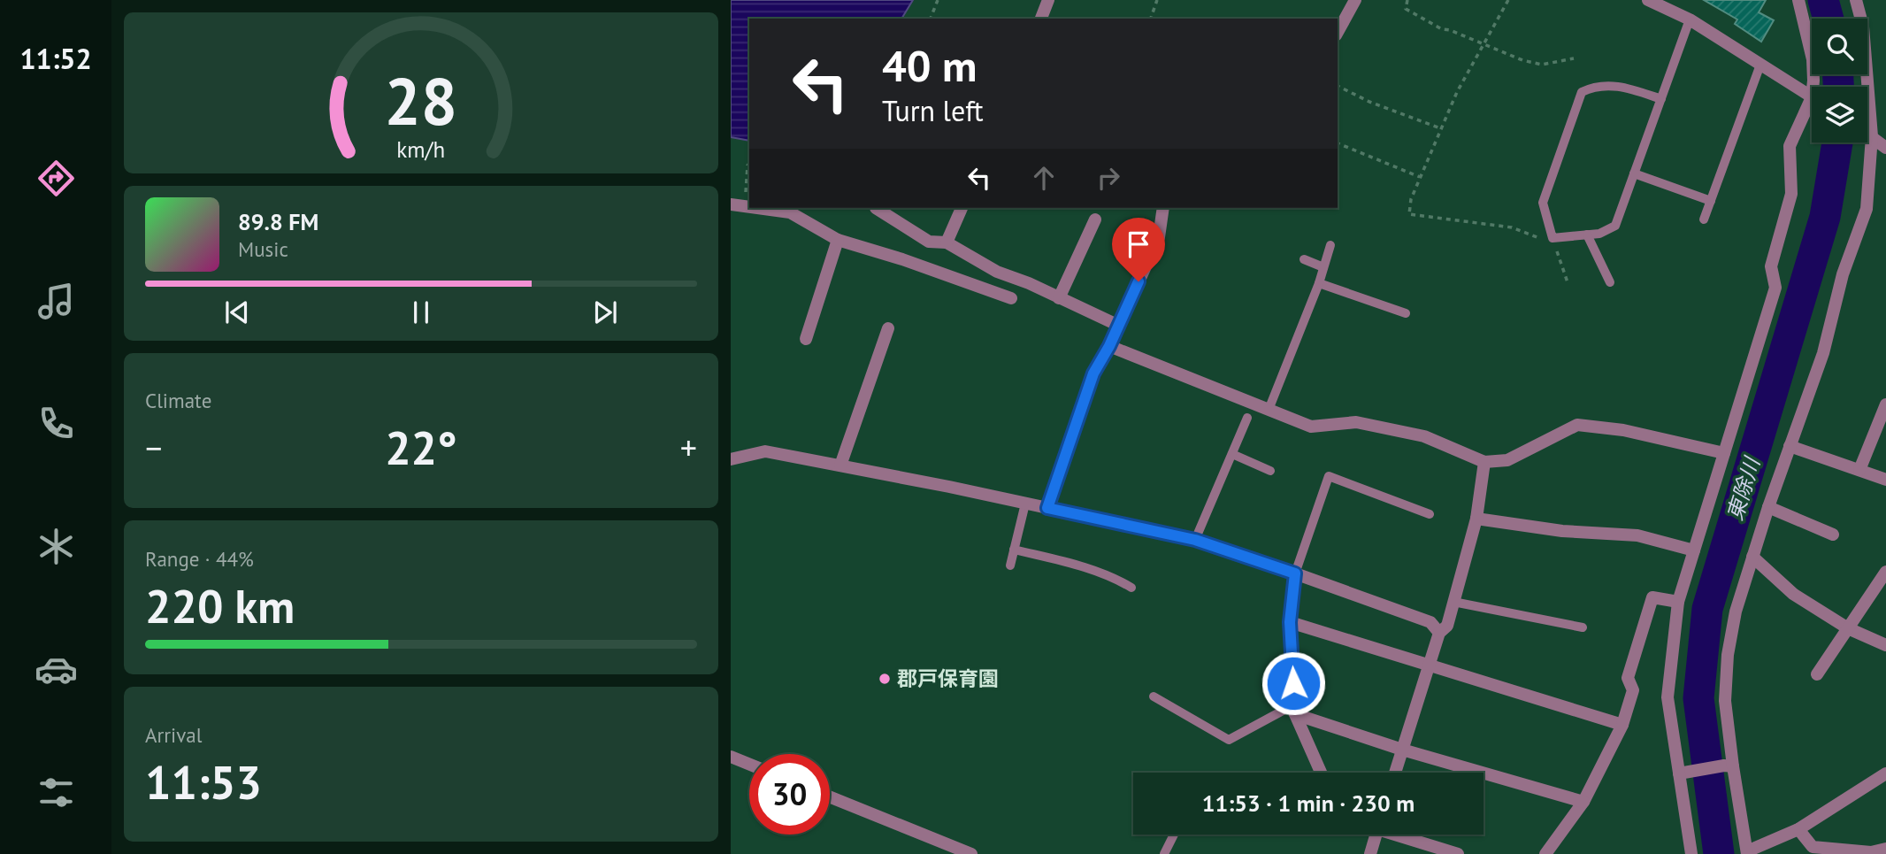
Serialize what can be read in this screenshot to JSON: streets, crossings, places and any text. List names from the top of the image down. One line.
{"water":["東除川"],"places":["郡戸保育園"],"page":{"tabs":"11:52","turn":["40 m","Turn left"],"song":["89.8 FM","Music"],"tile":["Climate",["Range · 44%","220 km"],["Arrival","11:53"]],"heat":["−","22°","+"],"limit":"30","trip":"11:53 · 1 min · 230 m","gauge":["28","km/h"]}}
